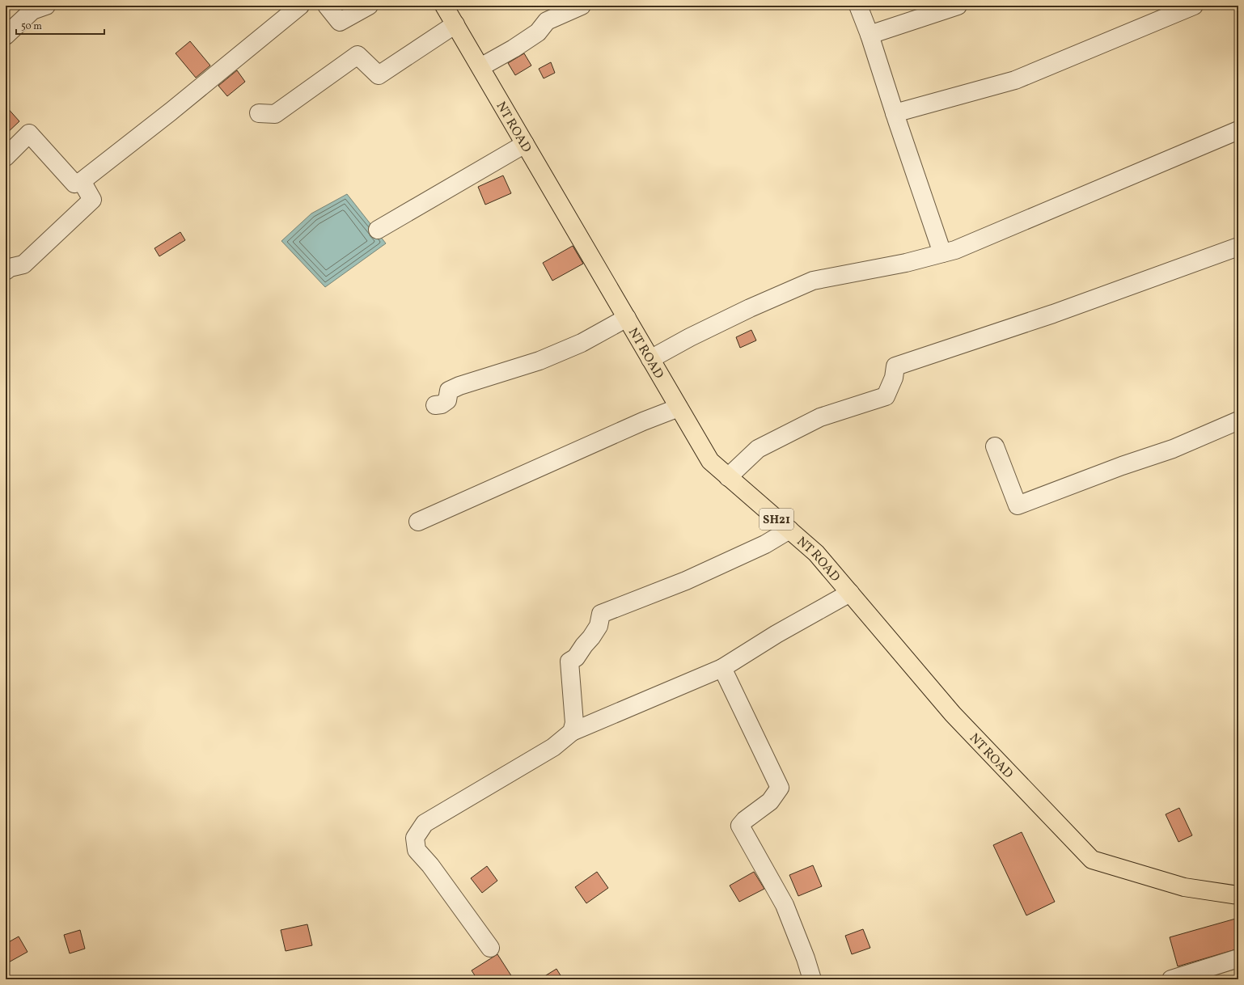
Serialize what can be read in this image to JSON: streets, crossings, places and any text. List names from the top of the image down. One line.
{"streets":{"main road":["NT ROAD","SH21"]},"scale_bar":"50 m"}
